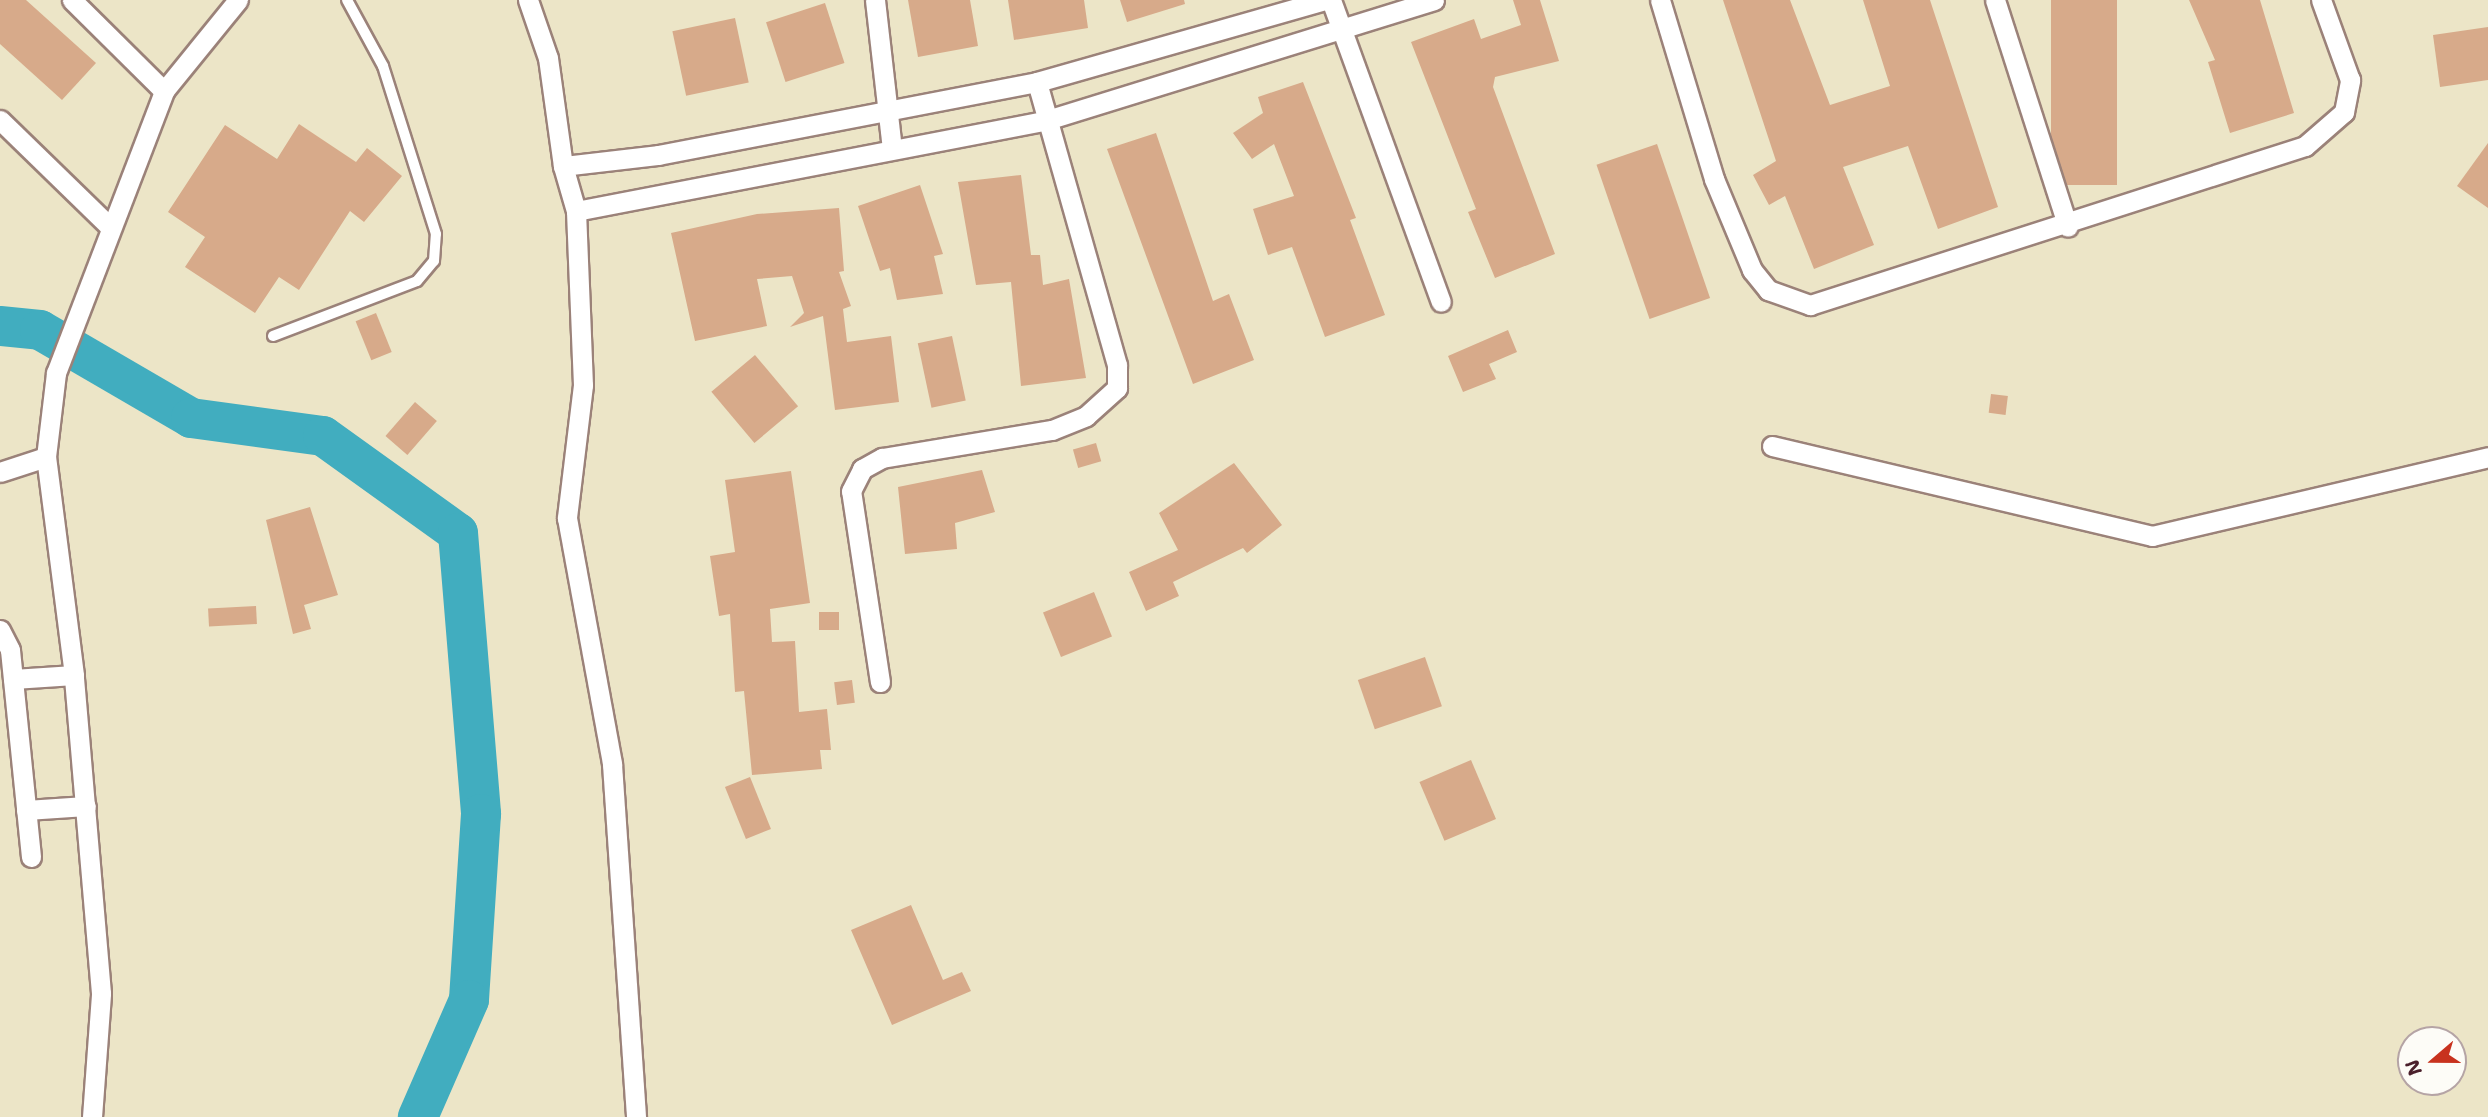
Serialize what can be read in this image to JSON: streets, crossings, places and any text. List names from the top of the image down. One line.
{"north":"left"}
